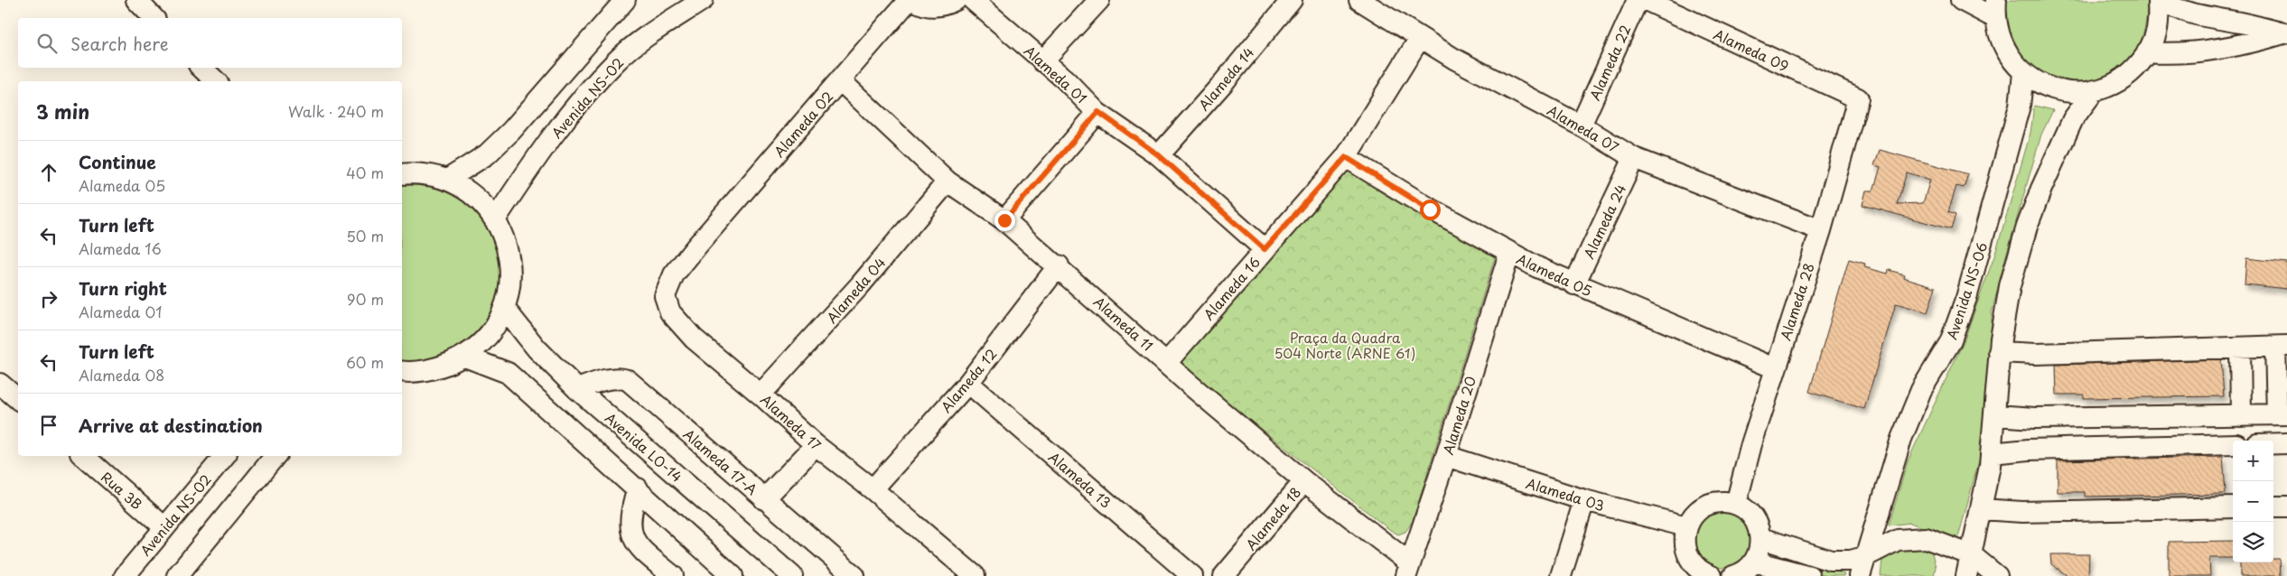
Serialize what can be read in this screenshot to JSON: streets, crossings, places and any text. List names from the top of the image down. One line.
{"streets":{"street":["Alameda 09","Alameda 22","Alameda 01","Alameda 14","Avenida NS-02","Alameda 02","Alameda 07","Alameda 24","Alameda 05","Alameda 16","Alameda 04","Avenida NS-06","Alameda 28","Alameda 11","Alameda 12","Alameda 20","Alameda 17","Avenida LO-14","Alameda 17-A","Alameda 13","Rua 3B","Alameda 03","Alameda 18"]},"crossings":[["Alameda 09","Alameda 28"],["Alameda 22","Alameda 07"],["Alameda 01","Alameda 14"],["Alameda 01","Alameda 16"],["Avenida NS-02","Rua 3B"],["Alameda 02","Alameda 11"],["Alameda 02","Alameda 17"],["Alameda 07","Alameda 24"],["Alameda 07","Alameda 16"],["Alameda 07","Alameda 28"],["Alameda 24","Alameda 05"],["Alameda 05","Alameda 16"],["Alameda 05","Alameda 28"],["Alameda 05","Alameda 20"],["Alameda 16","Alameda 11"],["Alameda 04","Alameda 11"],["Alameda 04","Alameda 17"],["Alameda 11","Alameda 12"],["Alameda 11","Alameda 20"],["Alameda 11","Alameda 18"],["Alameda 12","Alameda 17"],["Alameda 12","Alameda 13"],["Alameda 20","Alameda 03"],["Avenida LO-14","Alameda 17-A"]],"parks":["Praça da Quadra 504 Norte (ARNE 61)"],"page":{"search":"Search here","heading":["3 min","Walk · 240 m"],"list":[["Continue","Alameda 05","40 m"],["Turn left","Alameda 16","50 m"],["Turn right","Alameda 01","90 m"],["Turn left","Alameda 08","60 m"],"Arrive at destination"],"map_buttons":["+","−"]}}
